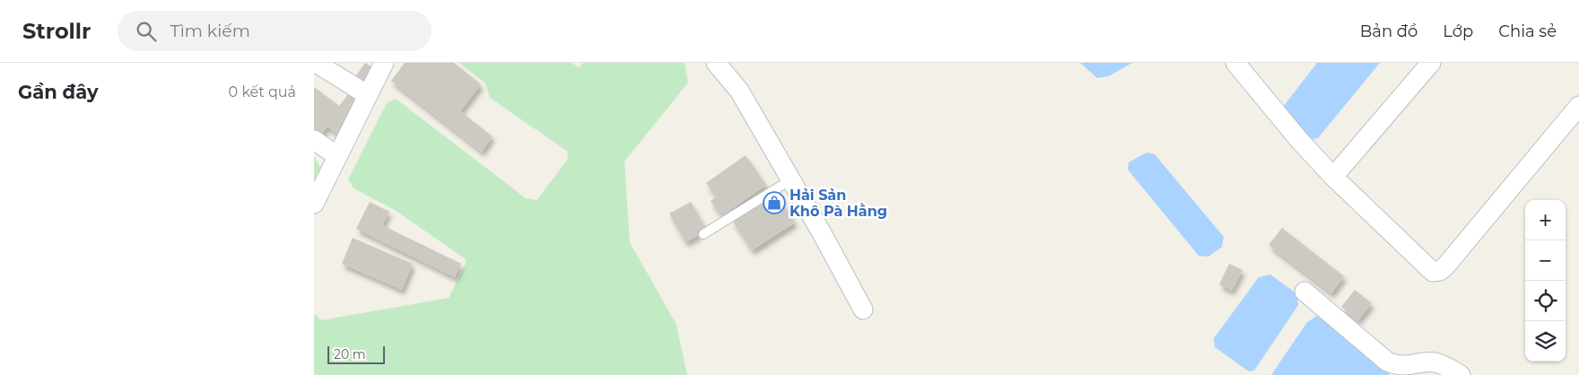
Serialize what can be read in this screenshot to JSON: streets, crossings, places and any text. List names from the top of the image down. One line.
{"places":{"shop":["Hải Sản Khô Pà Hằng"]},"scale_bar":"20 m","page":{"header":"Strollr","search":"Tìm kiếm","nav":["Bản đồ","Lớp","Chia sẻ"],"heading":["Gần đây","0 kết quả"],"map_buttons":["+","−"],"scale":"20 m"}}
